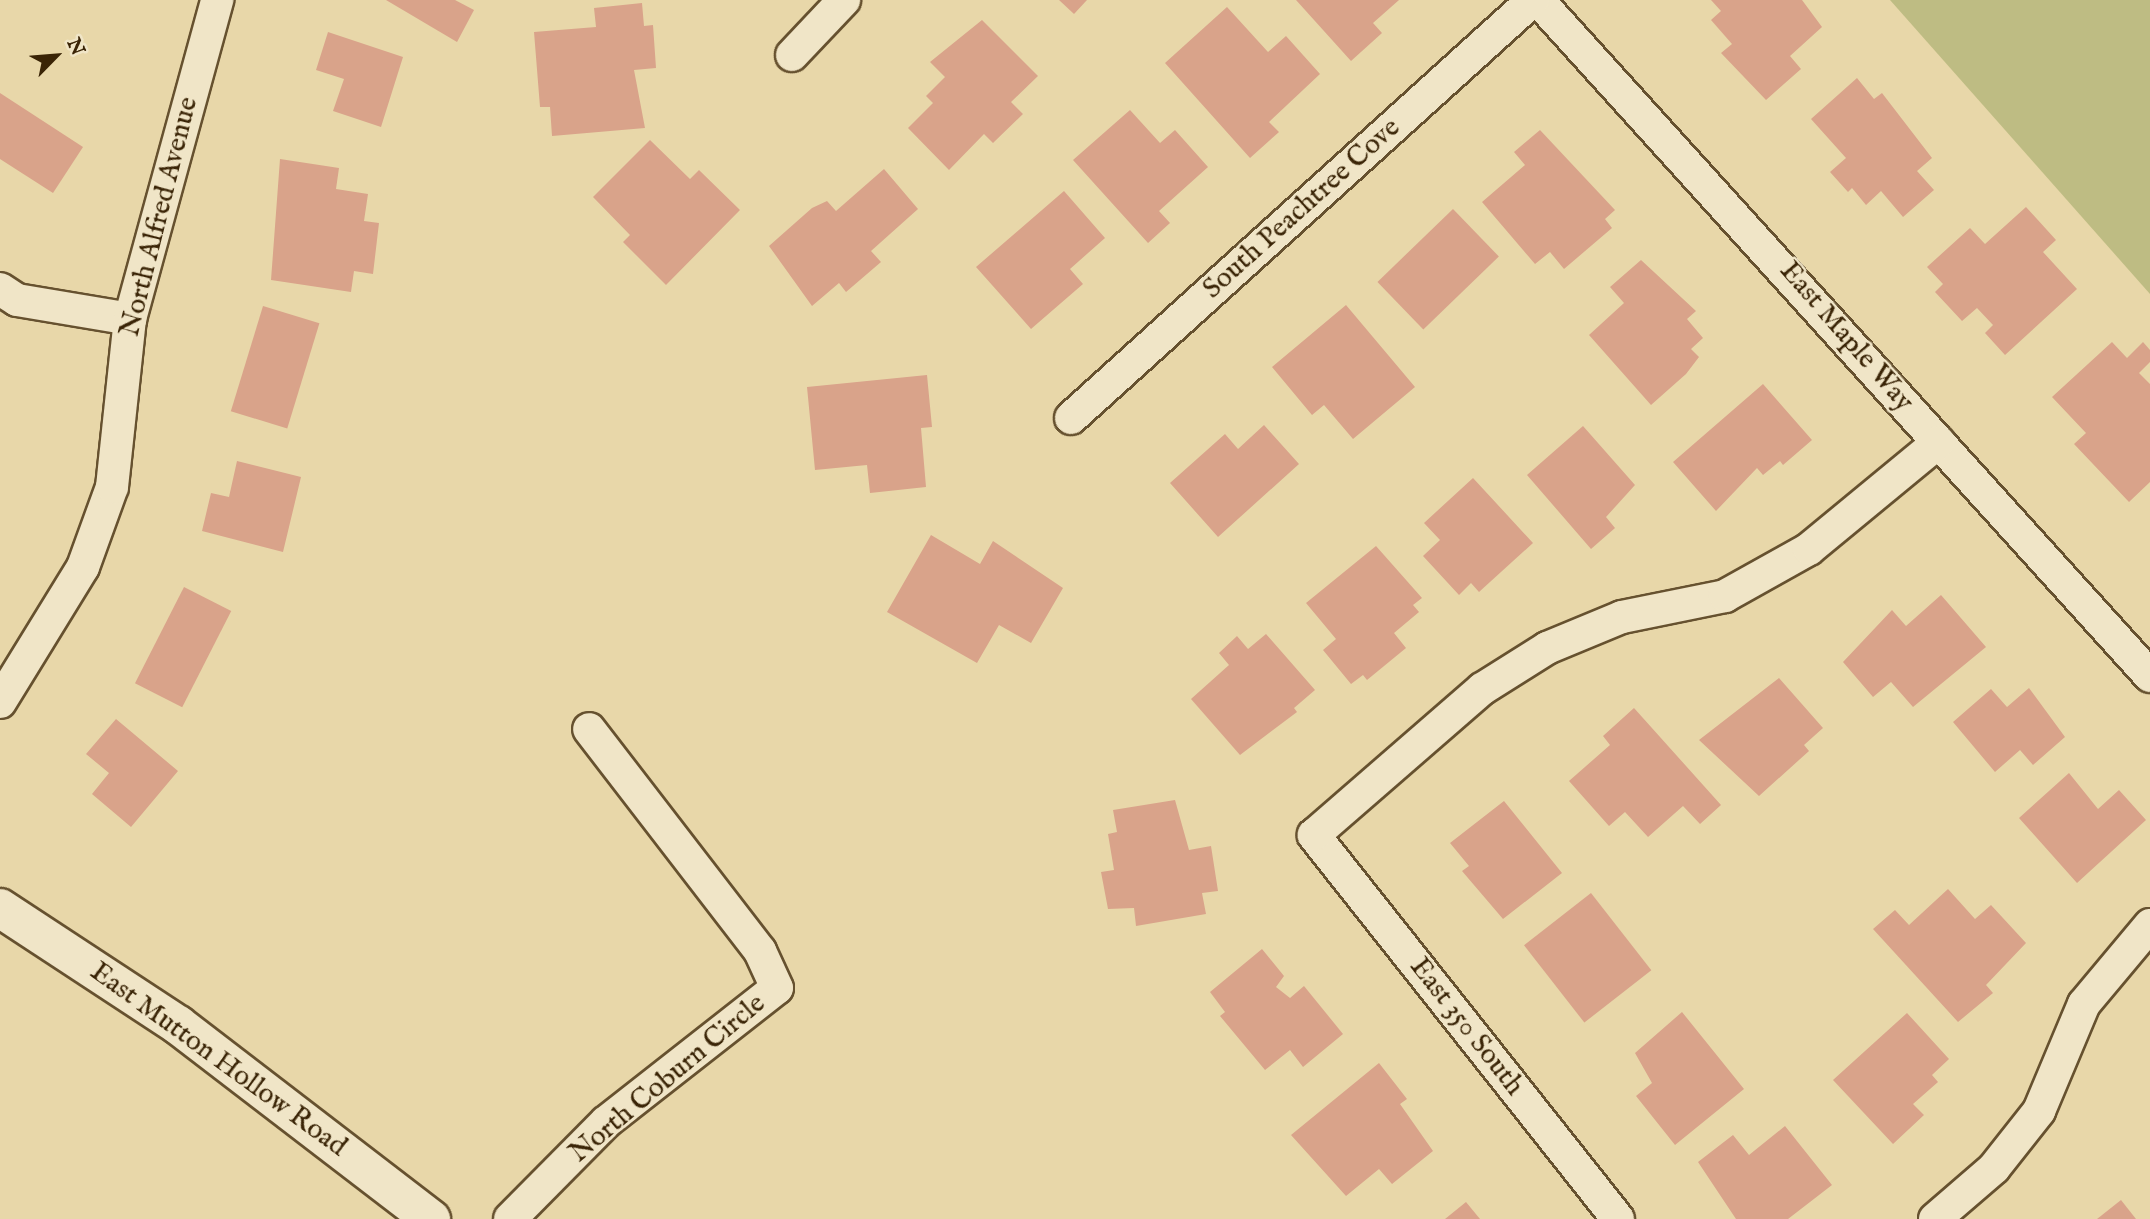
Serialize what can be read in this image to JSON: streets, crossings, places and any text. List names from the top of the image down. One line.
{"streets":{"street":["South Peachtree Cove","North Alfred Avenue","East Maple Way","East 350 South","East Mutton Hollow Road","North Coburn Circle"]},"crossings":[["South Peachtree Cove","East Maple Way"],["East Maple Way","East 350 South"]],"north":"top right"}
